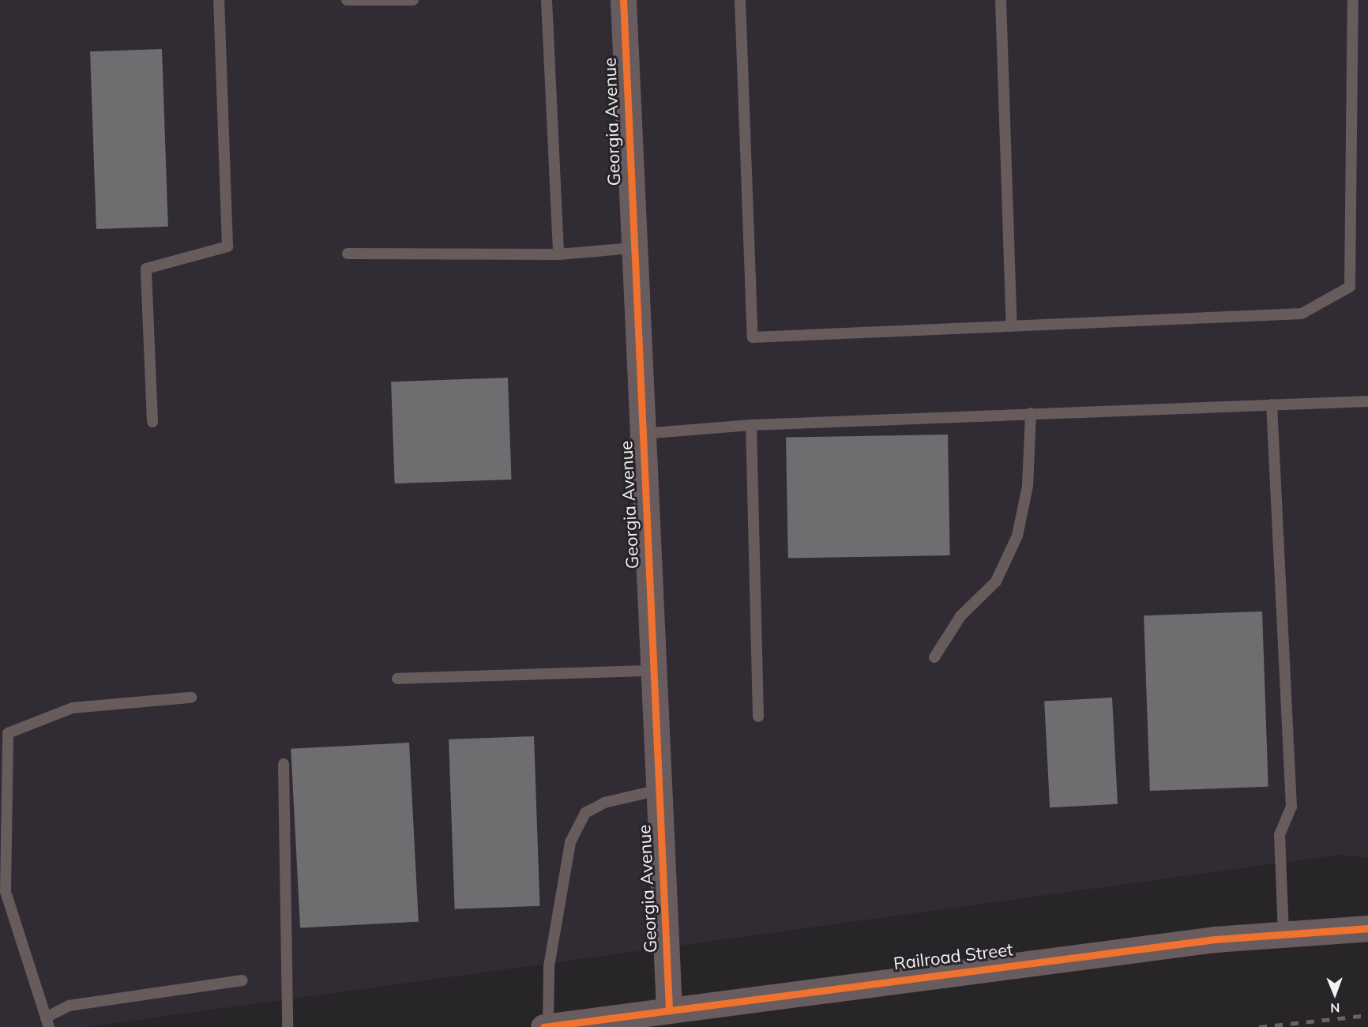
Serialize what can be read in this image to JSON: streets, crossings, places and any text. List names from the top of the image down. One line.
{"streets":{"street":["Georgia Avenue","Railroad Street"]},"crossings":[["Georgia Avenue","Railroad Street"]],"north":"bottom"}
